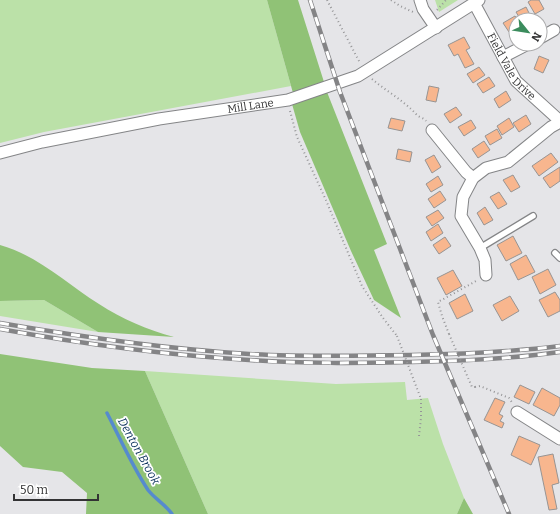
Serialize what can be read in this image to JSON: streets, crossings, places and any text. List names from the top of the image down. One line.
{"streets":{"street":["Field Vale Drive","Mill Lane"]},"crossings":[["Field Vale Drive","Mill Lane"]],"water":["Denton Brook"],"scale_bar":"50 m","north":"bottom right"}
